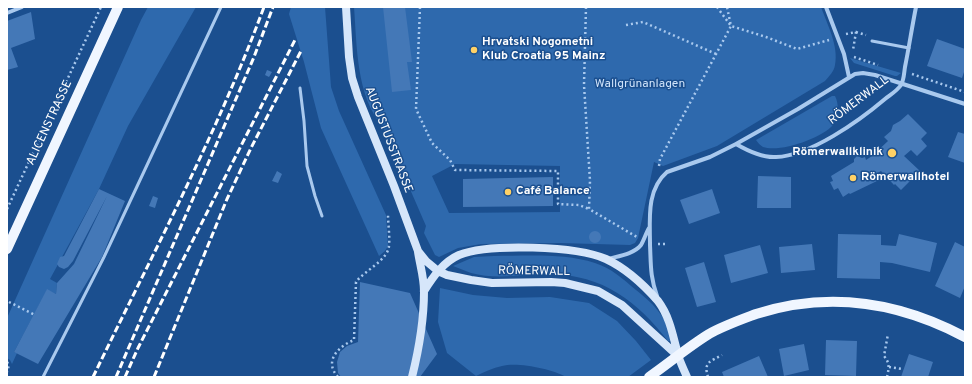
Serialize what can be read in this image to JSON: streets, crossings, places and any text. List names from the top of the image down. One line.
{"streets":{"main road":["RÖMERWALL","ALICENSTRASSE","AUGUSTUSSTRASSE"]},"crossings":[["RÖMERWALL","AUGUSTUSSTRASSE"]],"parks":["Wallgrünanlagen"],"places":["Hrvatski Nogometni Klub Croatia 95 Mainz","Römerwallklinik","Römerwallhotel","Café Balance"]}
